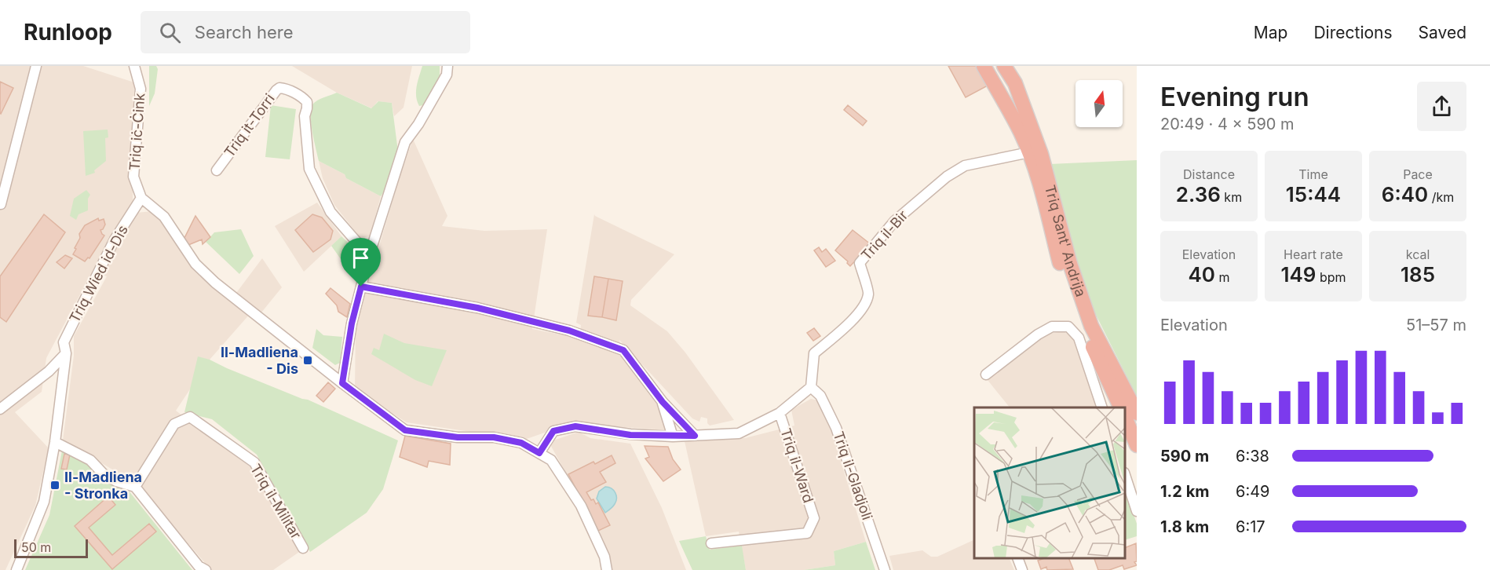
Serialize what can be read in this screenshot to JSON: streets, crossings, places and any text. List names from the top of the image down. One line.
{"streets":{"highway":["Triq Sant' Andrija"],"street":["Triq it-Torri","Triq iċ-Ċink","Triq il-Bir","Triq Wied id-Dis","Triq il-Ward","Triq il-Gladjoli","Triq il-Militar"]},"crossings":[["Triq iċ-Ċink","Triq Wied id-Dis"],["Triq il-Bir","Triq Sant' Andrija"],["Triq il-Bir","Triq il-Gladjoli"]],"places":{"transit":["Il-Madliena - Dis","Il-Madliena - Stronka"]},"scale_bar":"50 m","north":"top","page":{"header":"Runloop","search":"Search here","nav":["Map","Directions","Saved"],"heading":["Evening run","20:49 · 4 × 590 m"],"stats":[["Distance","2.36 km"],["Time","15:44"],["Pace","6:40 /km"],["Elevation","40 m"],["Heart rate","149 bpm"],["kcal","185"]],"chart":["Elevation","51–57 m"],"list":[{"name":"590 m","note":"6:38"},{"name":"1.2 km","note":"6:49"},{"name":"1.8 km","note":"6:17"}],"scale":"50 m"}}
